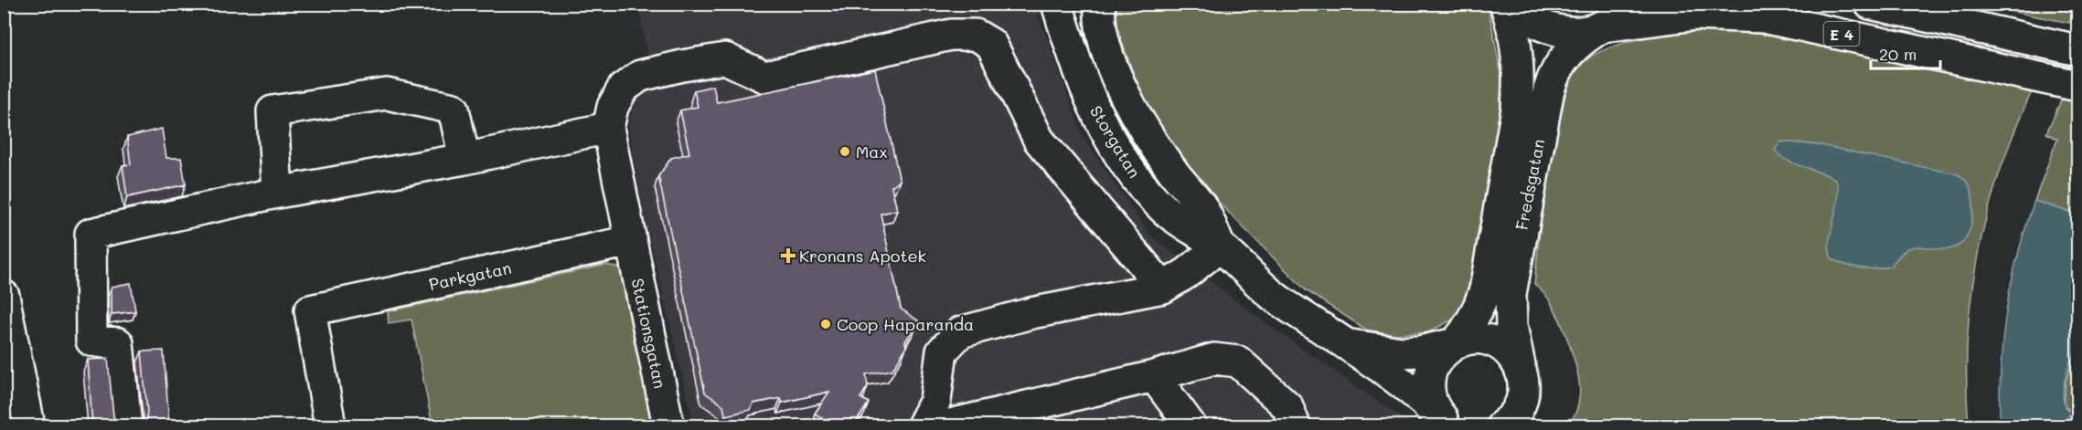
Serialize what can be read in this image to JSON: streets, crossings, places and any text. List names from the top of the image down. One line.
{"streets":{"main road":["E 4","Storgatan","Fredsgatan","Parkgatan","Stationsgatan"]},"crossings":[["E 4","Fredsgatan"],["Storgatan","Fredsgatan"],["Parkgatan","Stationsgatan"]],"places":{"other":["Max","Coop Haparanda"],"health":["Kronans Apotek"]},"scale_bar":"20 m"}
